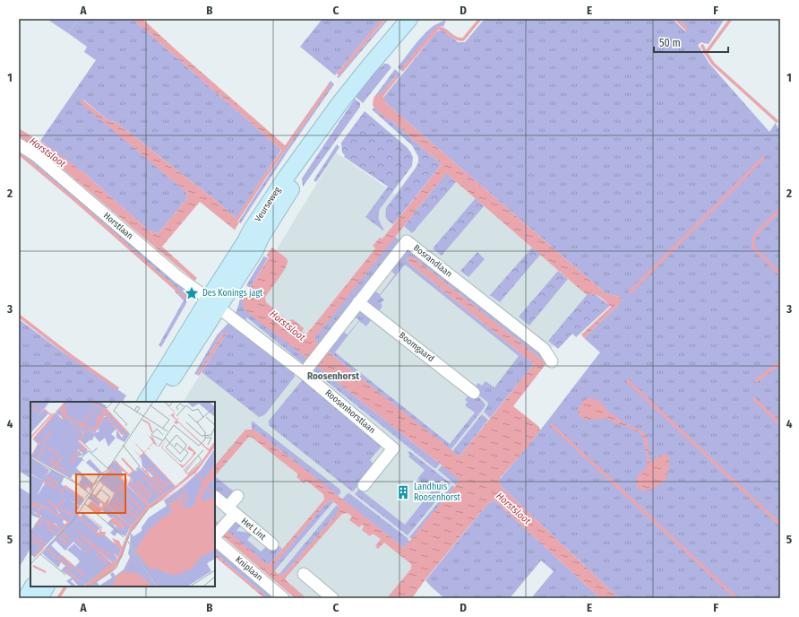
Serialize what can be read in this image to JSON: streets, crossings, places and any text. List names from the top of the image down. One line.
{"streets":{"main road":["Veurseweg"],"street":["Horstlaan","Bosrandlaan","Boomgaard","Roosenhorstlaan","Het Lint","Kniplaan"]},"crossings":[["Veurseweg","Horstlaan"],["Veurseweg","Roosenhorstlaan"],["Horstlaan","Roosenhorstlaan"],["Bosrandlaan","Boomgaard"],["Bosrandlaan","Roosenhorstlaan"],["Het Lint","Kniplaan"]],"districts":["Roosenhorst"],"water":["Horstsloot"],"places":{"place":["Des Konings jagt"],"building":["Landhuis Roosenhorst"]},"scale_bar":"50 m","grid":{"columns":["A","B","C","D","E","F"],"rows":["1","2","3","4","5"]}}
